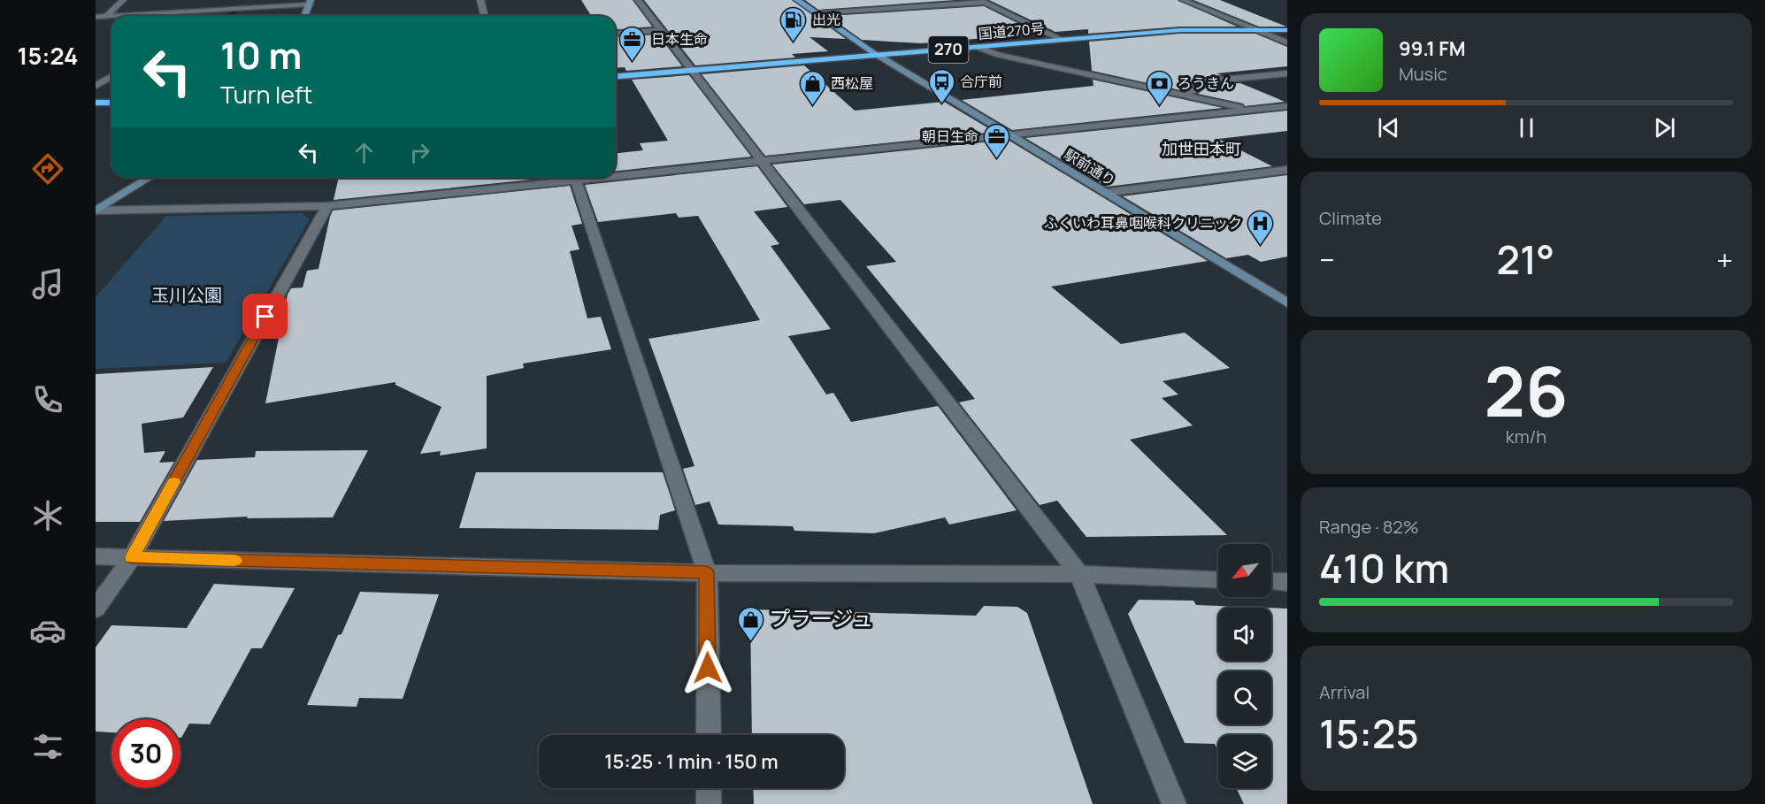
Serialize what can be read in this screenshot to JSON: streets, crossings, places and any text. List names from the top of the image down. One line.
{"streets":{"highway":["国道270号","270"],"street":["駅前通り"]},"crossings":[["国道270号","駅前通り"]],"districts":["加世田本町"],"parks":["玉川公園"],"places":{"fuel station":["出光"],"office":["日本生命","朝日生命"],"bus stop":["合庁前"],"shop":["西松屋","プラージュ"],"bank":["ろうきん"],"hospital":["ふくいわ耳鼻咽喉科クリニック"]},"north":"bottom left","page":{"tabs":"15:24","turn":["10 m","Turn left"],"song":["99.1 FM","Music"],"tile":["Climate",["26","km/h"],["Range · 82%","410 km"],["Arrival","15:25"]],"heat":["−","21°","+"],"limit":"30","trip":"15:25 · 1 min · 150 m"}}
